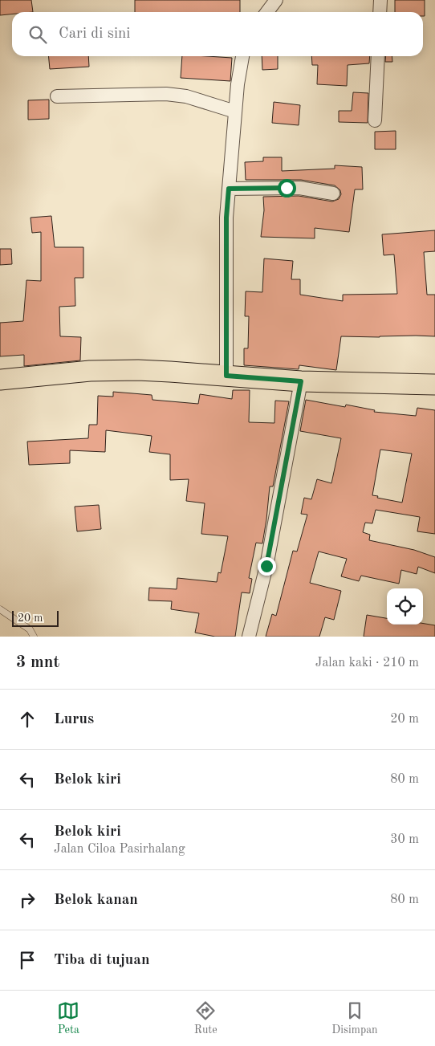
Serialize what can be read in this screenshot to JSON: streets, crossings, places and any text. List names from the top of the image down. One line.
{"scale_bar":"20 m","page":{"search":"Cari di sini","scale":"20 m","heading":["3 mnt","Jalan kaki · 210 m"],"list":[["Lurus","20 m"],["Belok kiri","80 m"],["Belok kiri","Jalan Ciloa Pasirhalang","30 m"],["Belok kanan","80 m"],"Tiba di tujuan"],"nav":["Peta","Rute","Disimpan"]}}
